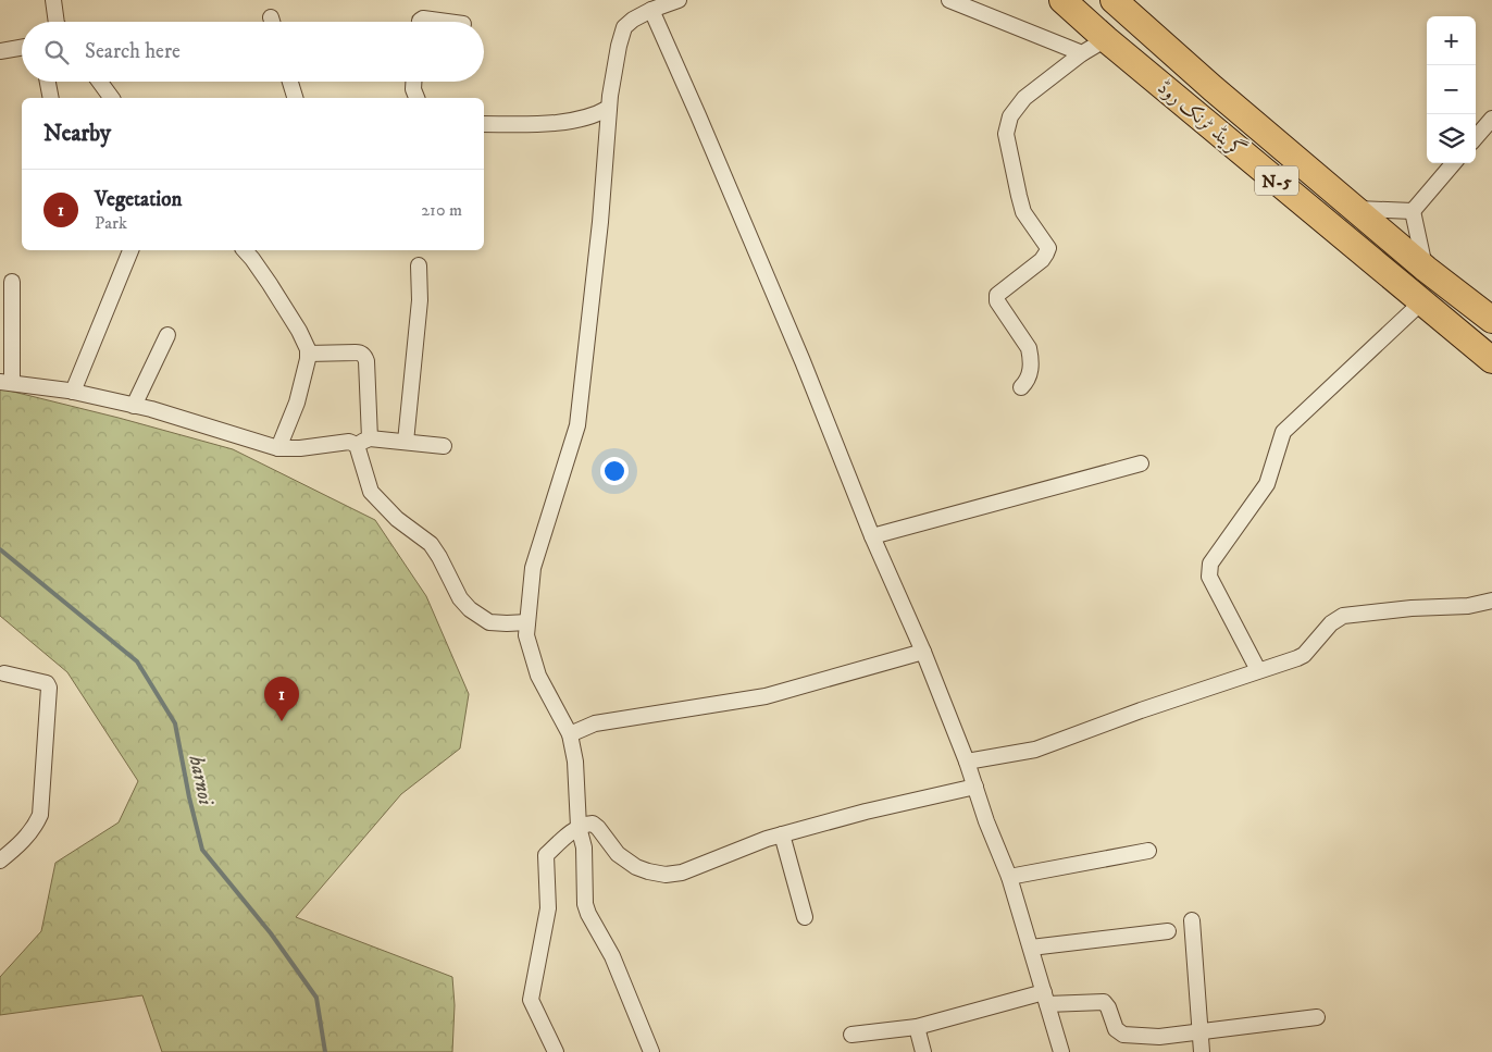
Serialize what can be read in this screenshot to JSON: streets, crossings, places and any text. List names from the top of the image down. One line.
{"streets":{"highway":["گرینڈ ٹرنک روڈ","N-5"]},"water":["harnoi"],"page":{"map_buttons":["+","−"],"search":"Search here","heading":"Nearby","list":[{"mark":"1","name":"Vegetation","note":"Park","value":"210 m"}],"pins":"1"}}
